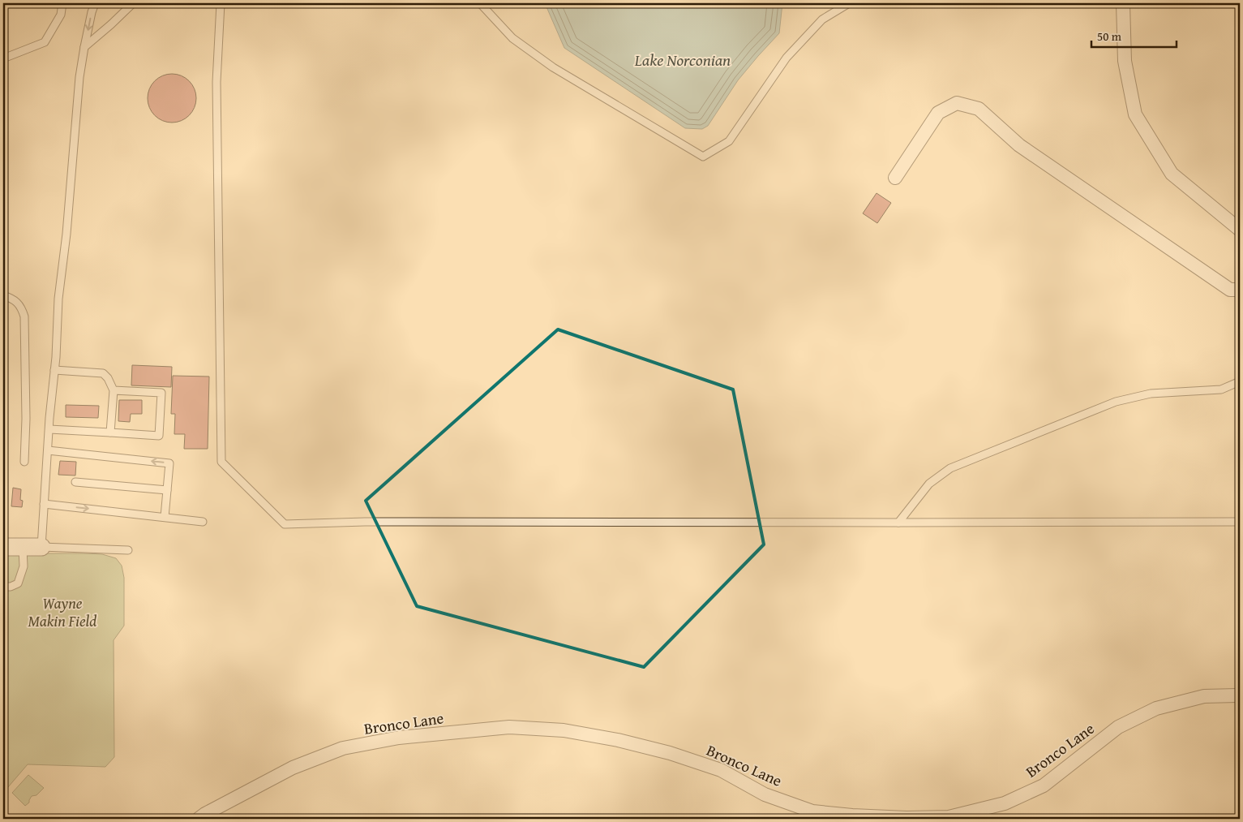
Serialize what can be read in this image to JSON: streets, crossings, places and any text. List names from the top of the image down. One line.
{"streets":{"street":["Bronco Lane"]},"water":["Lake Norconian"],"parks":["Wayne Makin Field"],"scale_bar":"50 m"}
